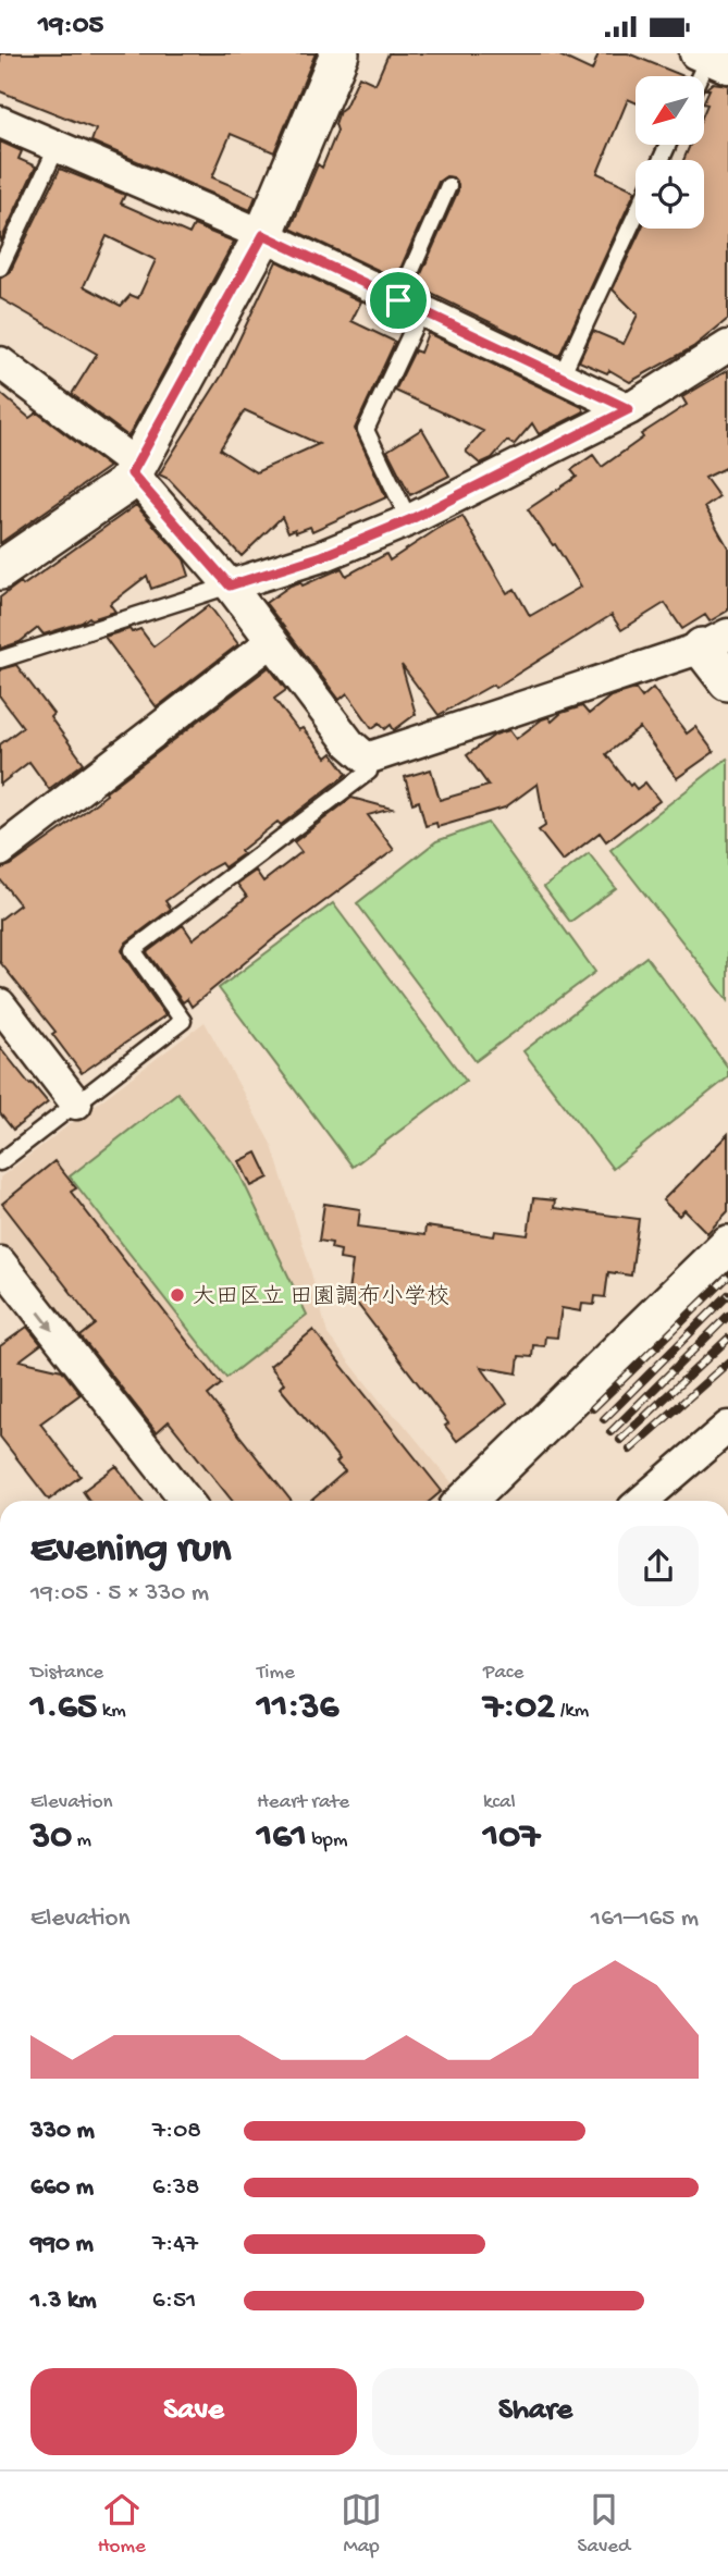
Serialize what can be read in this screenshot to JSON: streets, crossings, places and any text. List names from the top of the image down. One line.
{"places":["大田区立 田園調布小学校"],"north":"bottom left","page":{"status":"19:05","heading":["Evening run","19:05 · 5 × 330 m"],"stats":[["Distance","1.65 km"],["Time","11:36"],["Pace","7:02 /km"],["Elevation","30 m"],["Heart rate","161 bpm"],["kcal","107"]],"chart":["Elevation","161–165 m"],"list":[{"name":"330 m","note":"7:08"},{"name":"660 m","note":"6:38"},{"name":"990 m","note":"7:47"},{"name":"1.3 km","note":"6:51"}],"buttons":["Save","Share"],"tabs":["Home","Map","Saved"]}}
